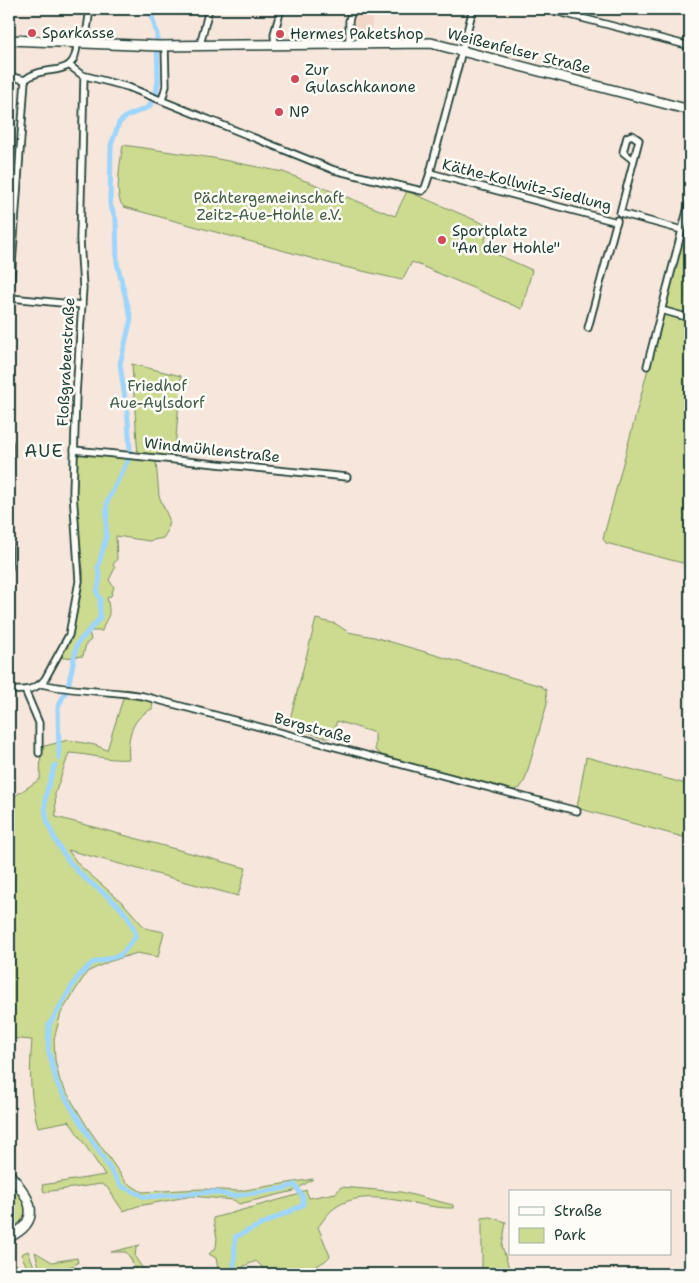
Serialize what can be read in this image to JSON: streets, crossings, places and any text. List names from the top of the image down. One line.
{"streets":{"street":["Weißenfelser Straße","Käthe-Kollwitz-Siedlung","Floßgrabenstraße","Windmühlenstraße","Bergstraße"]},"crossings":[["Floßgrabenstraße","Windmühlenstraße"],["Floßgrabenstraße","Bergstraße"]],"districts":["AUE"],"parks":["Pächtergemeinschaft Zeitz-Aue-Hohle e.V.","Friedhof Aue-Aylsdorf"],"places":["Sparkasse","Hermes Paketshop","Zur Gulaschkanone","NP","Sportplatz \"An der Hohle\""],"legend":["Straße","Park"]}
